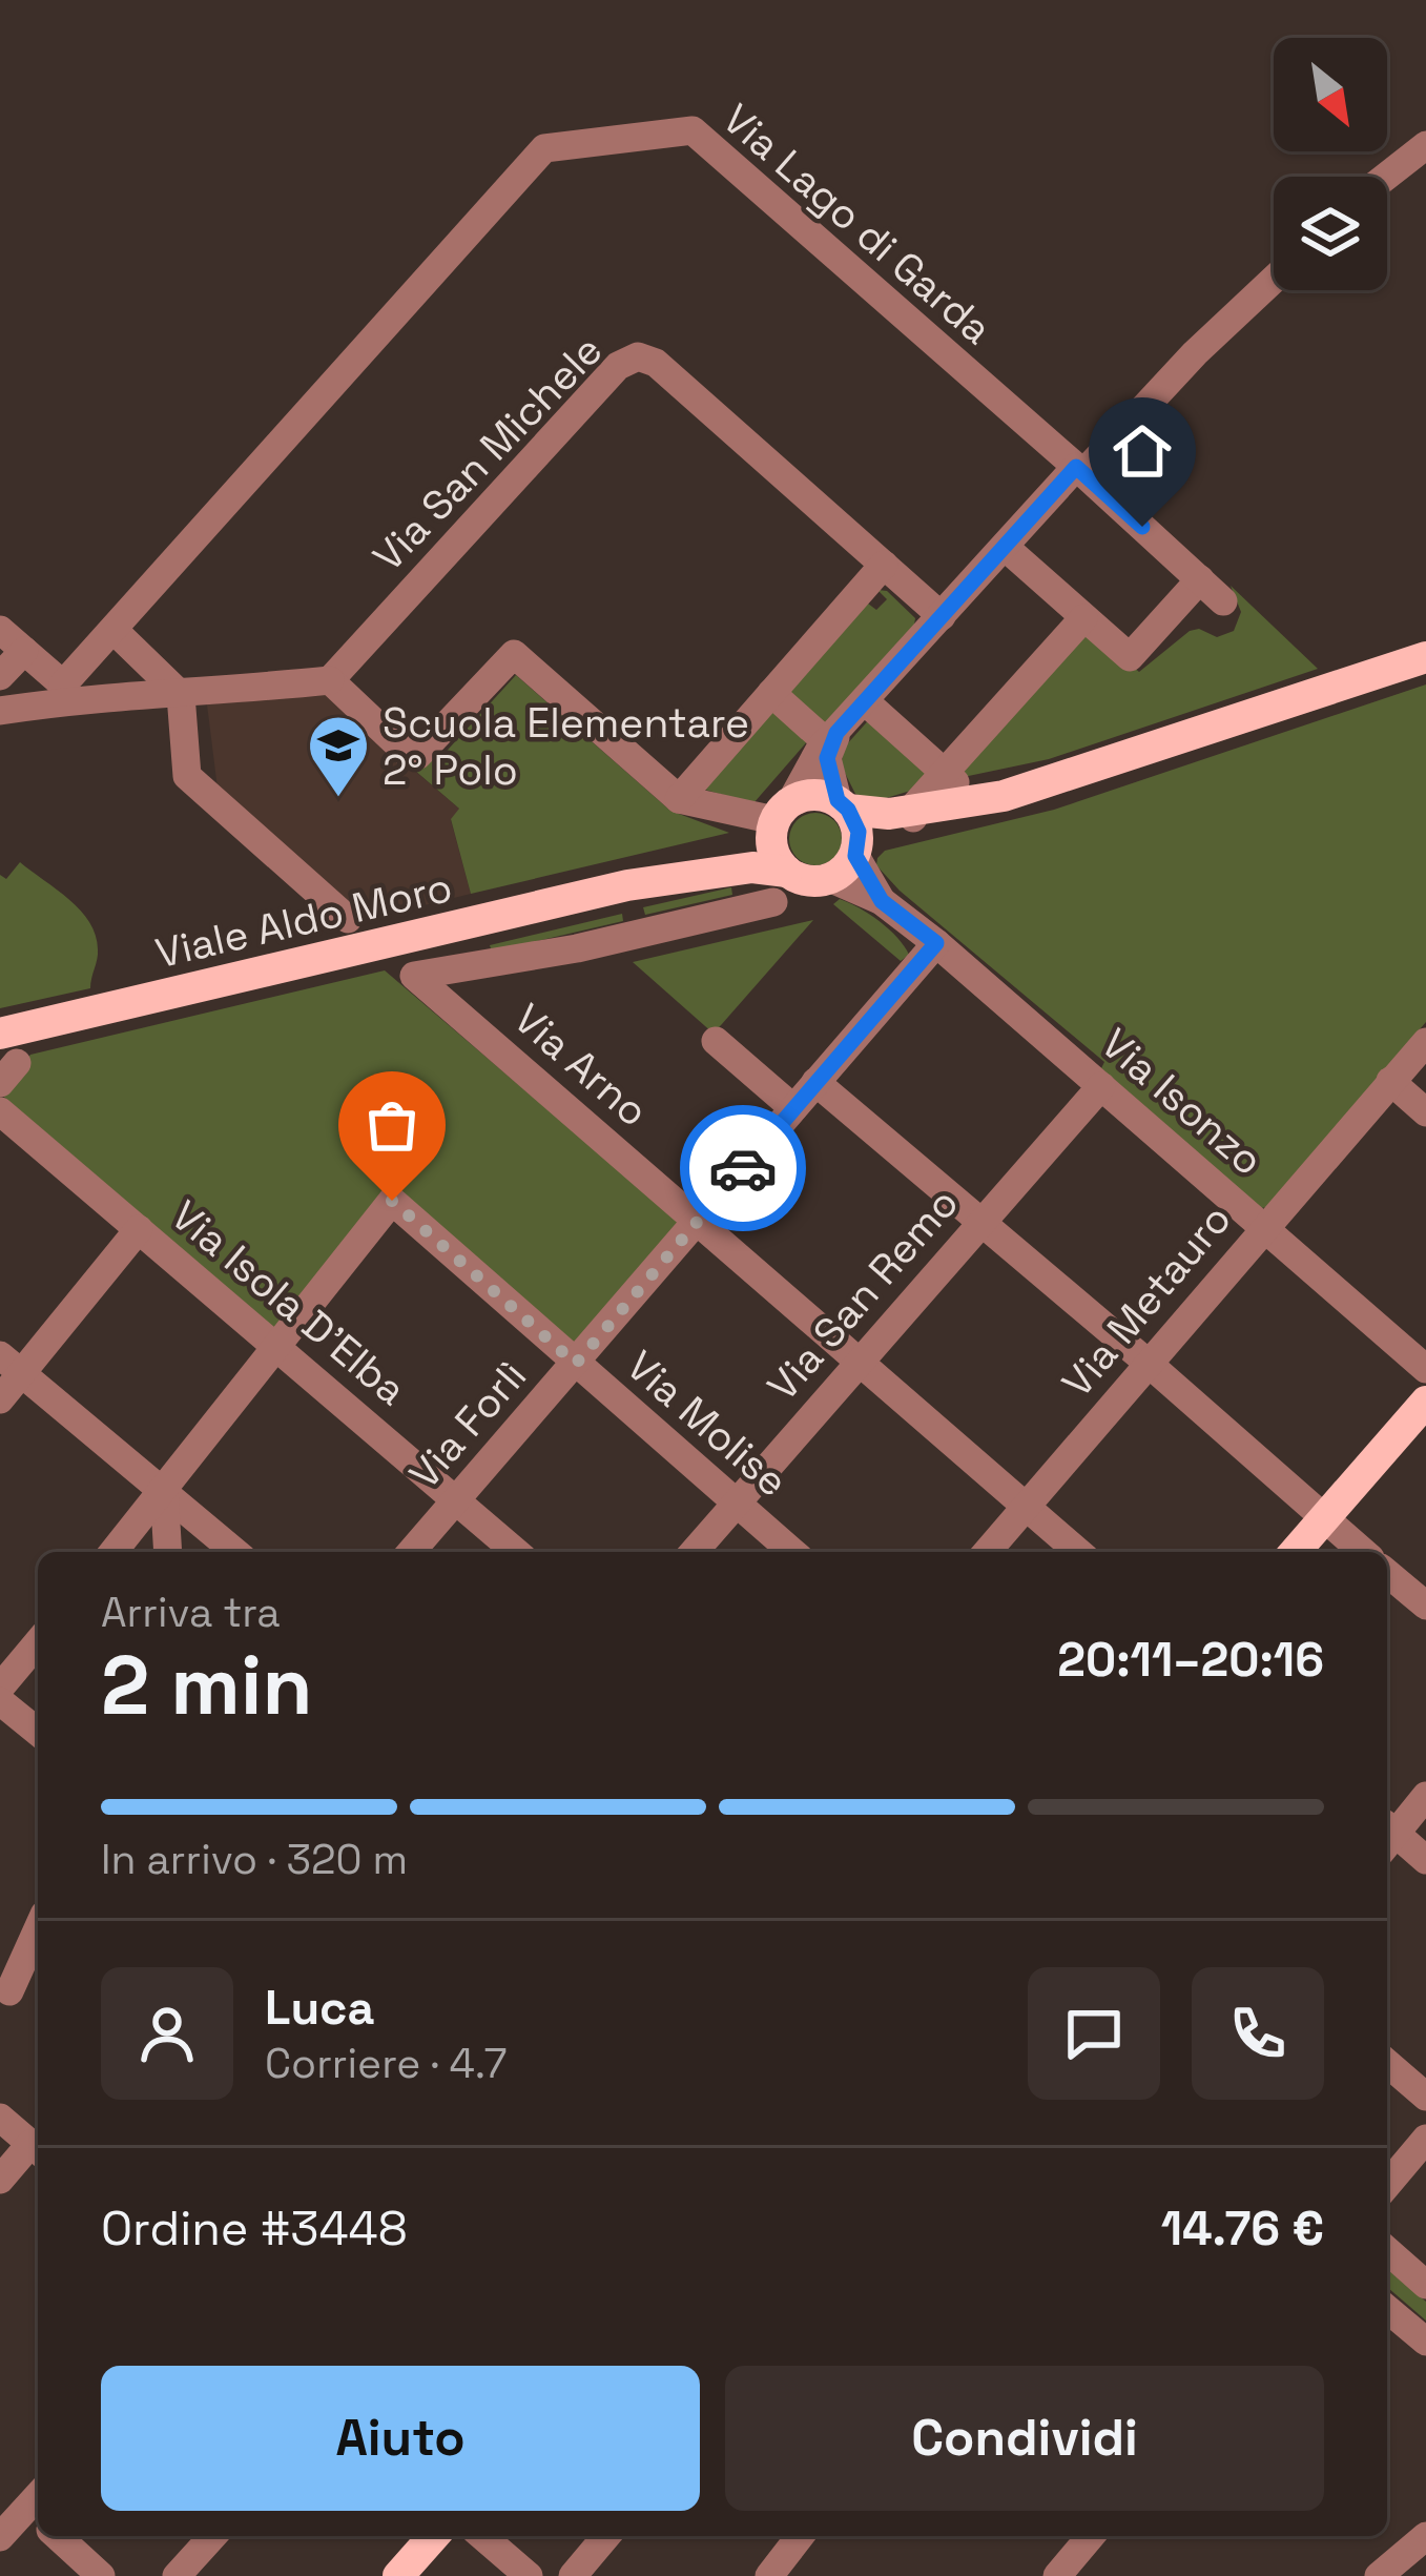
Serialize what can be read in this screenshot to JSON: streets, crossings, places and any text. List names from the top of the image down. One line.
{"streets":{"main road":["Viale Aldo Moro"],"street":["Via Lago di Garda","Via San Michele","Via Arno","Via Isonzo","Via San Remo","Via Metauro","Via Isola D'Elba","Via Molise","Via Forlì"]},"crossings":[["Viale Aldo Moro","Via Arno"],["Via Arno","Via San Remo"],["Via Arno","Via Metauro"],["Via Arno","Via Forlì"],["Via Isonzo","Via San Remo"],["Via Isonzo","Via Metauro"],["Via Isonzo","Via Forlì"],["Via San Remo","Via Molise"],["Via Isola D'Elba","Via Molise"],["Via Isola D'Elba","Via Forlì"],["Via Molise","Via Forlì"]],"places":{"school or university":["Scuola Elementare 2° Polo"]},"north":"bottom right","page":{"heading":["2 min","Arriva tra","20:11–20:16"],"panel":["Luca","Corriere · 4.7","Ordine #3448","14.76 €"],"bar":"In arrivo · 320 m","buttons":["Aiuto","Condividi"]}}
